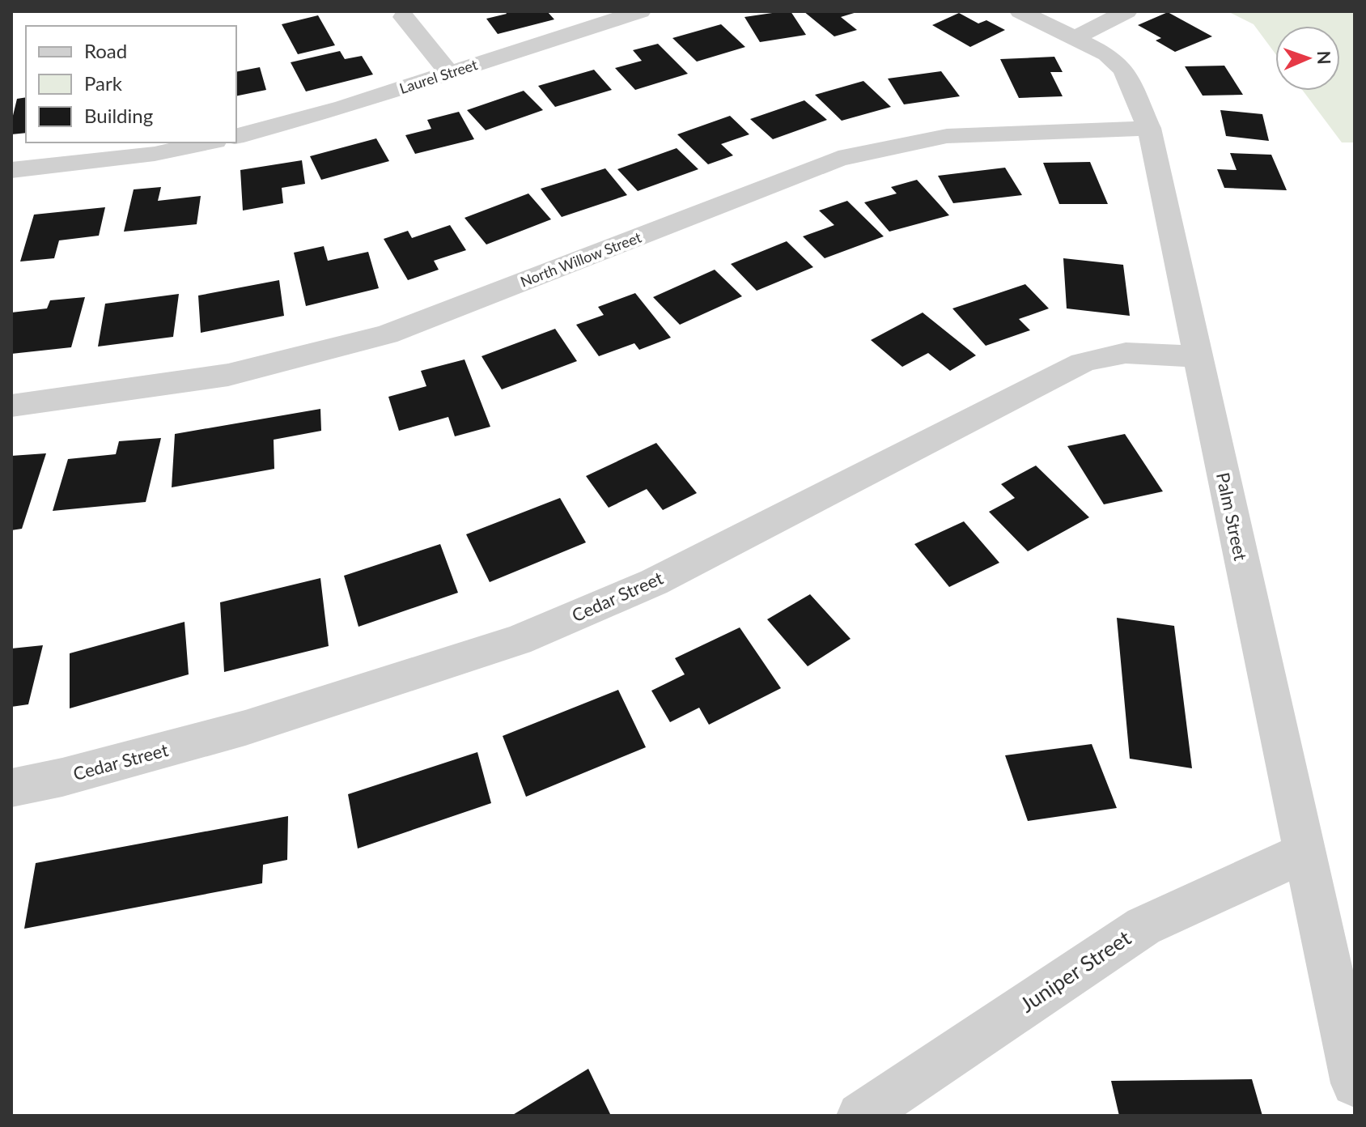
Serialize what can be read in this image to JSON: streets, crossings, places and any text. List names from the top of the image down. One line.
{"streets":{"street":["Laurel Street","North Willow Street","Palm Street","Cedar Street","Juniper Street"]},"crossings":[["North Willow Street","Palm Street"],["Palm Street","Cedar Street"],["Palm Street","Juniper Street"]],"legend":["Road","Park","Building"],"north":"right"}
